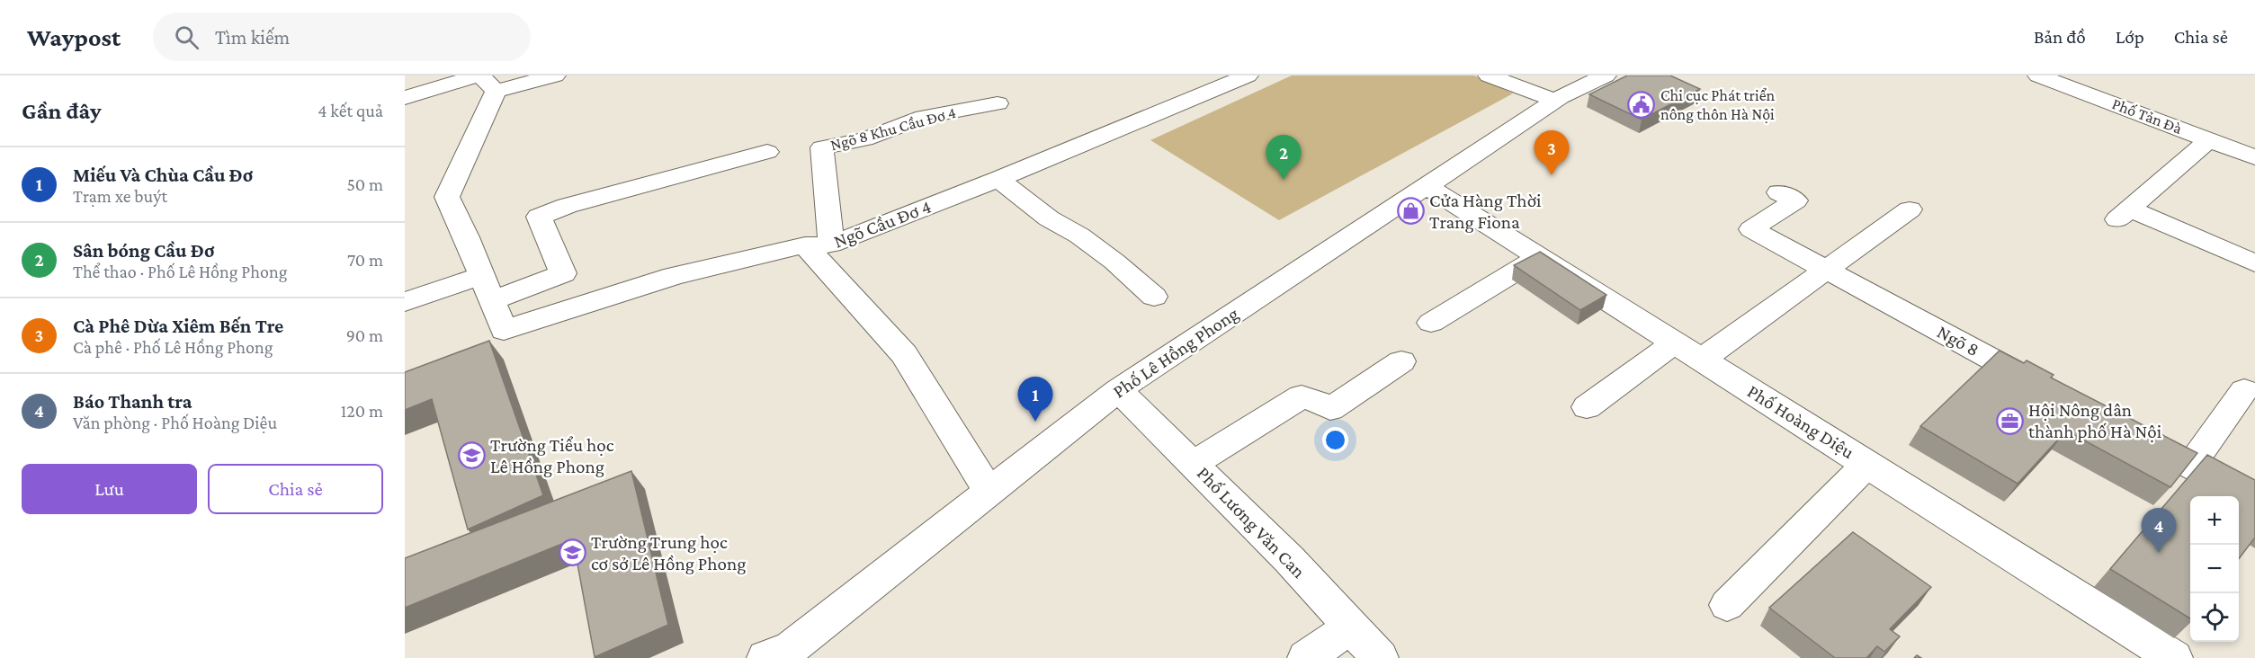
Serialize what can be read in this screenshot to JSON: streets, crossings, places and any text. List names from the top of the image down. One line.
{"streets":{"street":["Phố Tản Đà","Ngõ 8 Khu Cầu Đơ 4","Ngõ Cầu Đơ 4","Ngõ 8","Phố Lê Hồng Phong","Phố Hoàng Diệu","Phố Lương Văn Can"]},"crossings":[["Ngõ 8 Khu Cầu Đơ 4","Ngõ Cầu Đơ 4"],["Phố Lê Hồng Phong","Phố Hoàng Diệu"],["Phố Lê Hồng Phong","Phố Lương Văn Can"]],"places":{"public building":["Chi cục Phát triển nông thôn Hà Nội"],"shop":["Cửa Hàng Thời Trang Fiona"],"office":["Hội Nông dân thành phố Hà Nội"],"school or university":["Trường Tiểu học Lê Hồng Phong","Trường Trung học cơ sở Lê Hồng Phong"]},"page":{"header":"Waypost","search":"Tìm kiếm","nav":["Bản đồ","Lớp","Chia sẻ"],"heading":["Gần đây","4 kết quả"],"pins":["3","2","1","4"],"list":[{"mark":"1","name":"Miếu Và Chùa Cầu Đơ","note":"Trạm xe buýt","value":"50 m"},{"mark":"2","name":"Sân bóng Cầu Đơ","note":"Thể thao · Phố Lê Hồng Phong","value":"70 m"},{"mark":"3","name":"Cà Phê Dừa Xiêm Bến Tre","note":"Cà phê · Phố Lê Hồng Phong","value":"90 m"},{"mark":"4","name":"Báo Thanh tra","note":"Văn phòng · Phố Hoàng Diệu","value":"120 m"}],"buttons":["Lưu","Chia sẻ"],"map_buttons":["+","−"]}}
